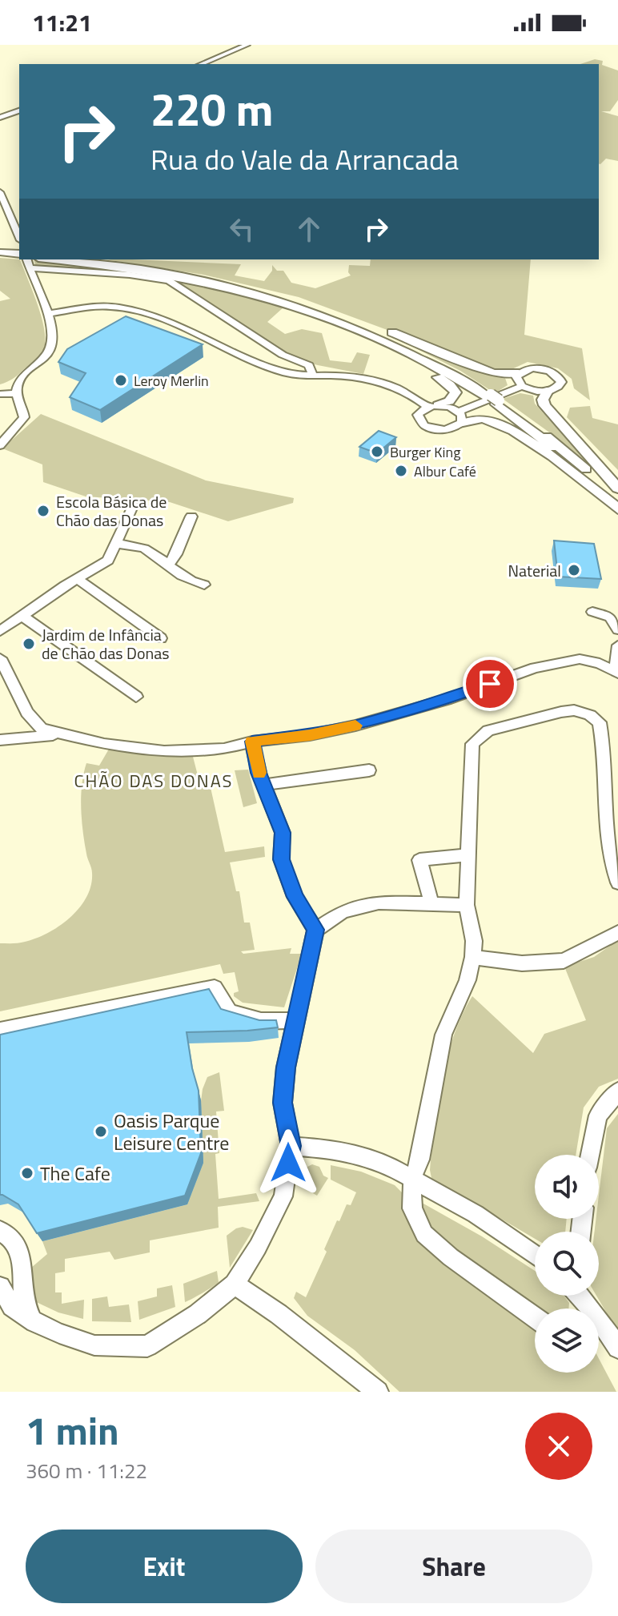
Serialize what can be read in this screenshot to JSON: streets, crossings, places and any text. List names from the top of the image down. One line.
{"districts":["CHÃO DAS DONAS"],"places":["Leroy Merlin","Burger King","Albur Café","Escola Básica de Chão das Donas","Naterial","Jardim de Infância de Chão das Donas","Oasis Parque Leisure Centre","The Cafe"],"page":{"status":"11:21","turn":["220 m","Rua do Vale da Arrancada"],"heading":["1 min","360 m · 11:22"],"buttons":["Exit","Share"]}}
